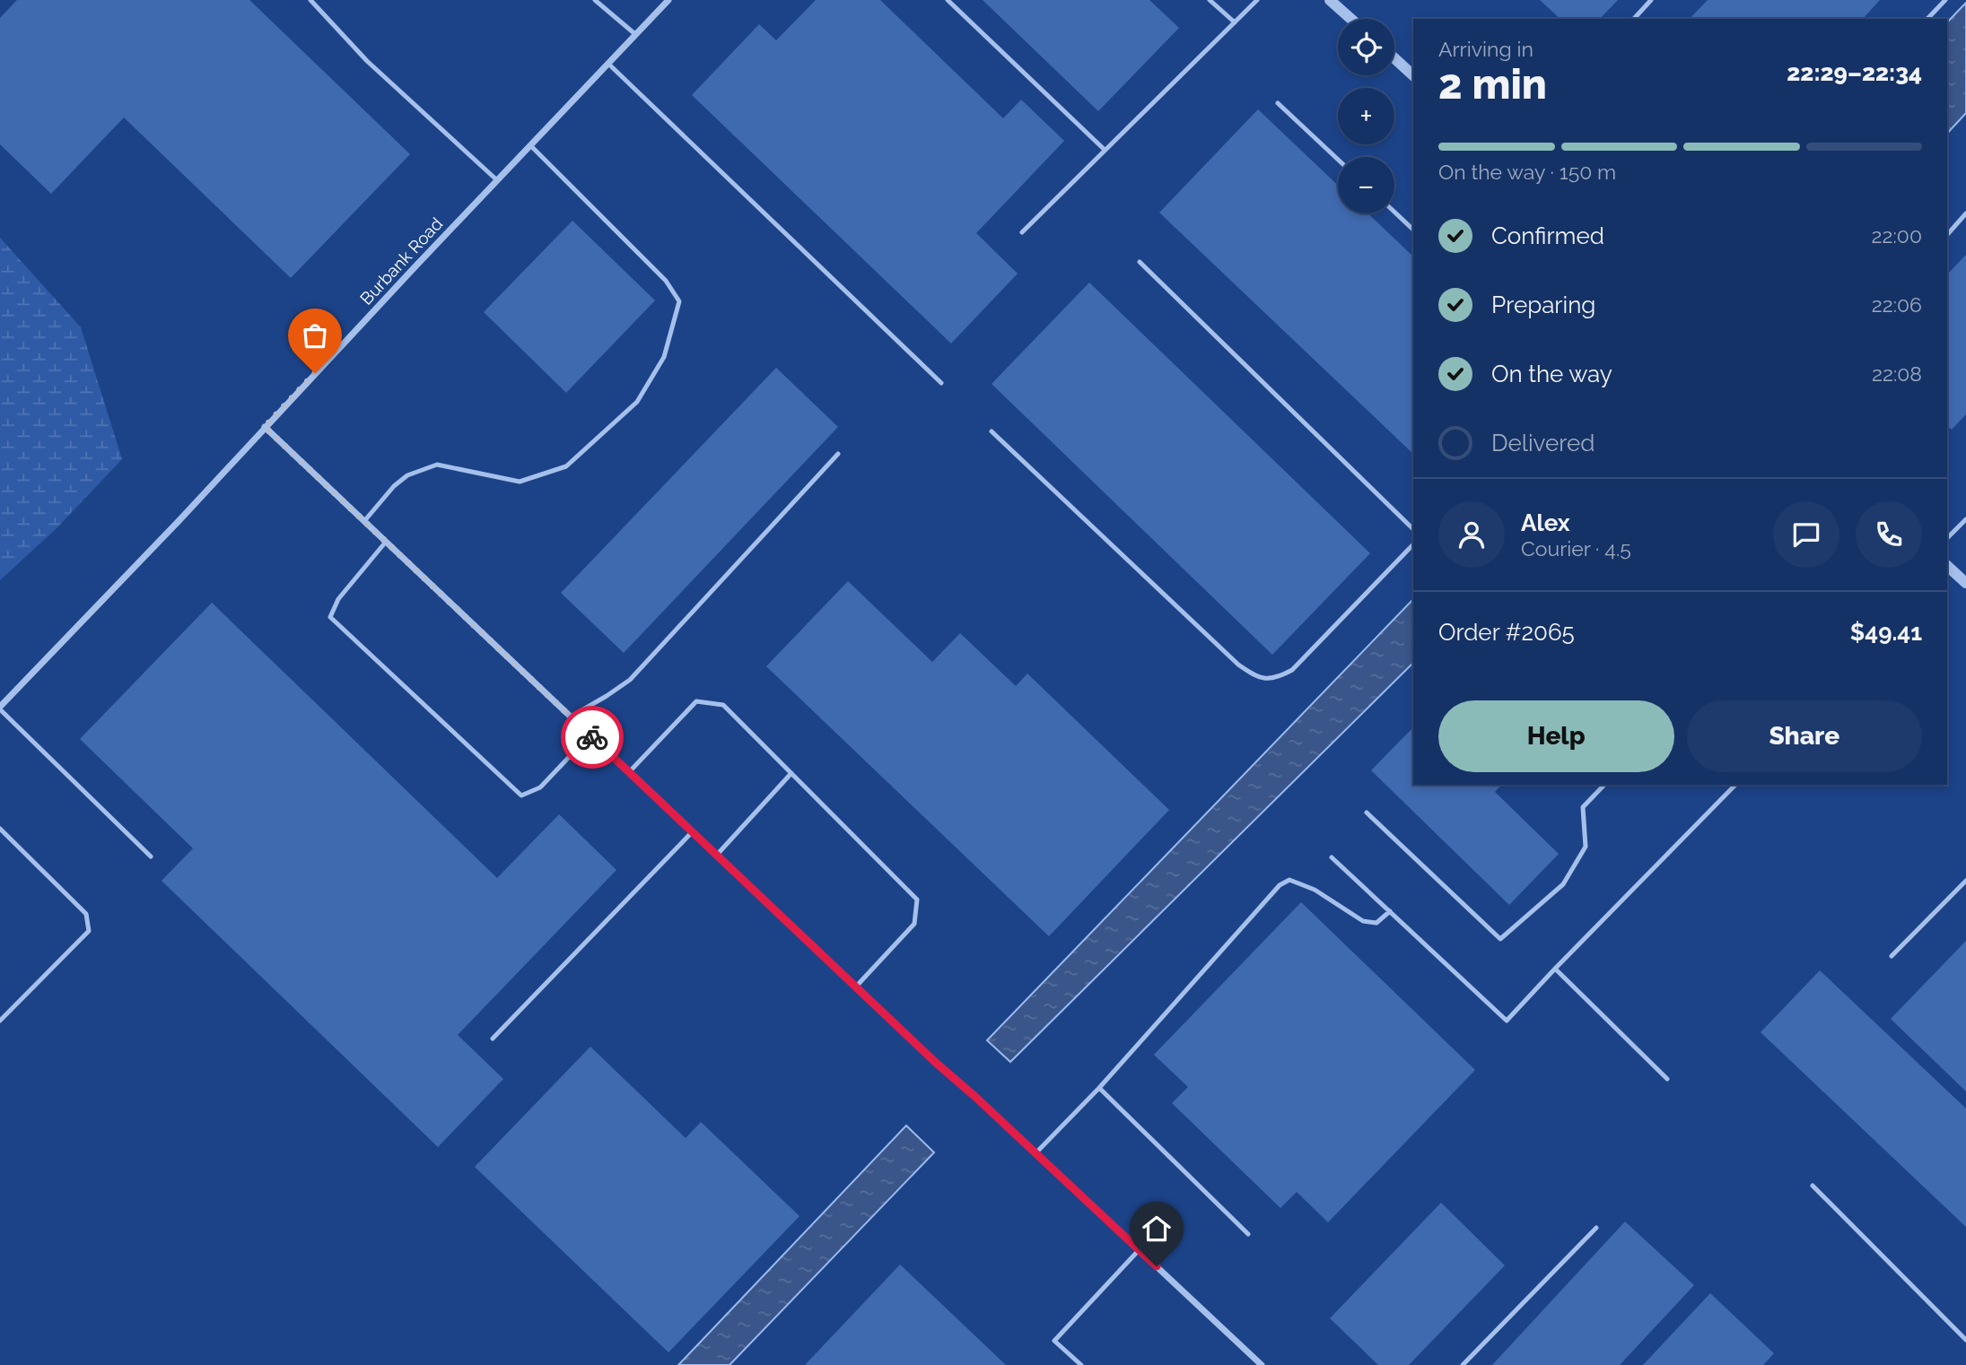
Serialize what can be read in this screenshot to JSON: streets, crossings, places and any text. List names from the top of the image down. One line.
{"streets":{"street":["Burbank Road"]},"page":{"map_buttons":["+","−"],"heading":["2 min","Arriving in","22:29–22:34"],"panel":["Alex","Courier · 4.5","Order #2065","$49.41"],"bar":"On the way · 150 m","list":[["Confirmed","22:00"],["Preparing","22:06"],["On the way","22:08"],"Delivered"],"buttons":["Help","Share"]}}
